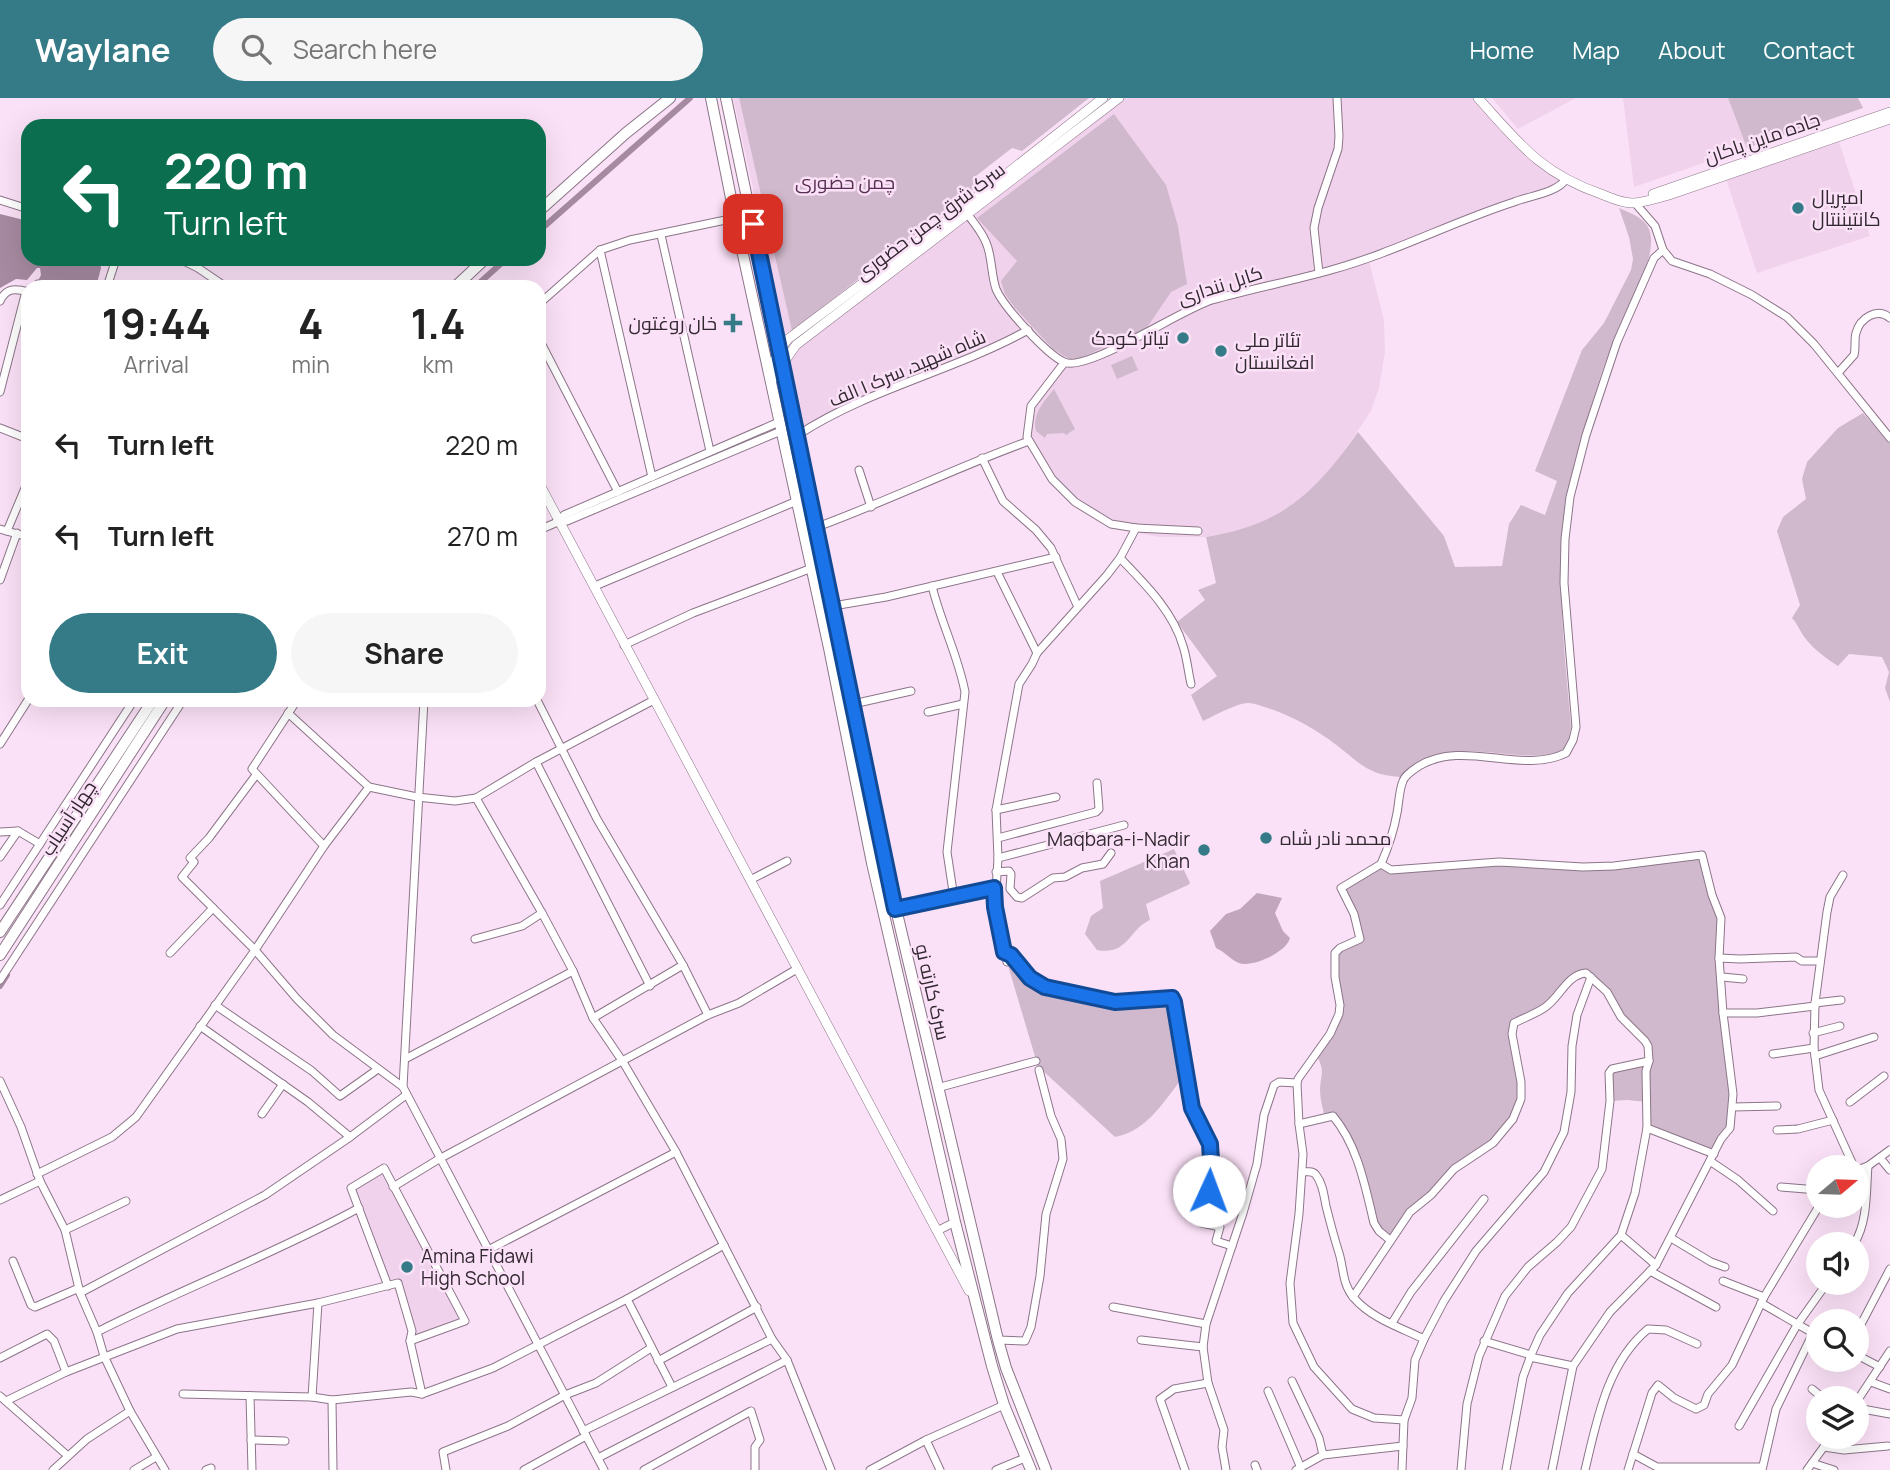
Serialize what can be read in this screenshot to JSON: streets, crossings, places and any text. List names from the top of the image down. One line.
{"streets":{"highway":["چهار آسیاب","سرک کارته نو"],"main road":["جاده ماین پاکان","سرک شرق چمن حضوری"],"street":["کابل ننداری","شاه شهید، سرک ۱ الف"]},"crossings":[["سرک شرق چمن حضوری","سرک کارته نو"],["شاه شهید، سرک ۱ الف","سرک کارته نو"]],"parks":["چمن حضوری"],"places":{"other":["امپریال کانتیننتال","تیاتر کودک","تئاتر ملی افغانستان","محمد نادر شاه","Maqbara-i-Nadir Khan","Amina Fidawi High School"],"health":["خان روغتون"]},"north":"right","page":{"header":"Waylane","search":"Search here","nav":["Home","Map","About","Contact"],"turn":["220 m","Turn left"],"eta":["19:44","Arrival","4","min","1.4","km"],"list":[{"name":"Turn left","value":"220 m"},{"name":"Turn left","value":"270 m"}],"buttons":["Exit","Share"]}}
